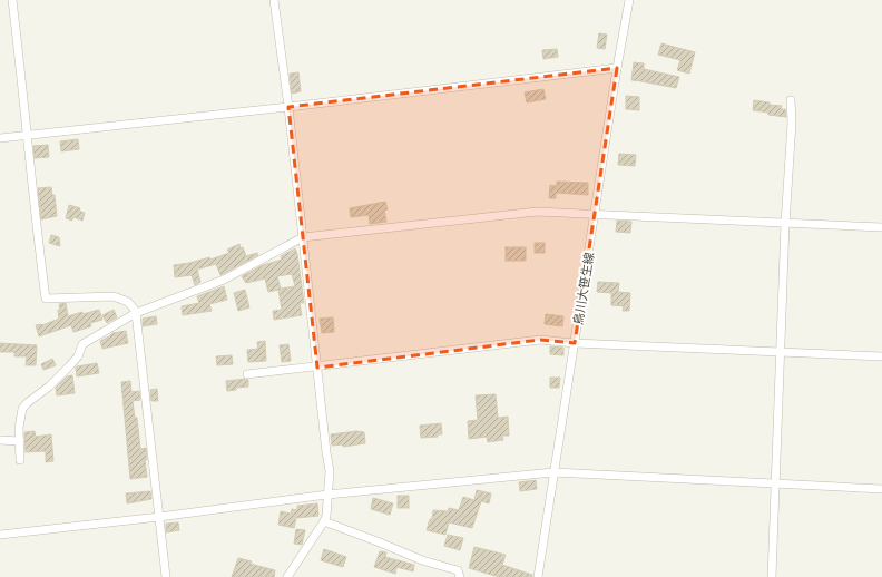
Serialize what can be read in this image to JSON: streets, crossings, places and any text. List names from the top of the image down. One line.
{"streets":{"street":["鳥川大笹生線"]}}
